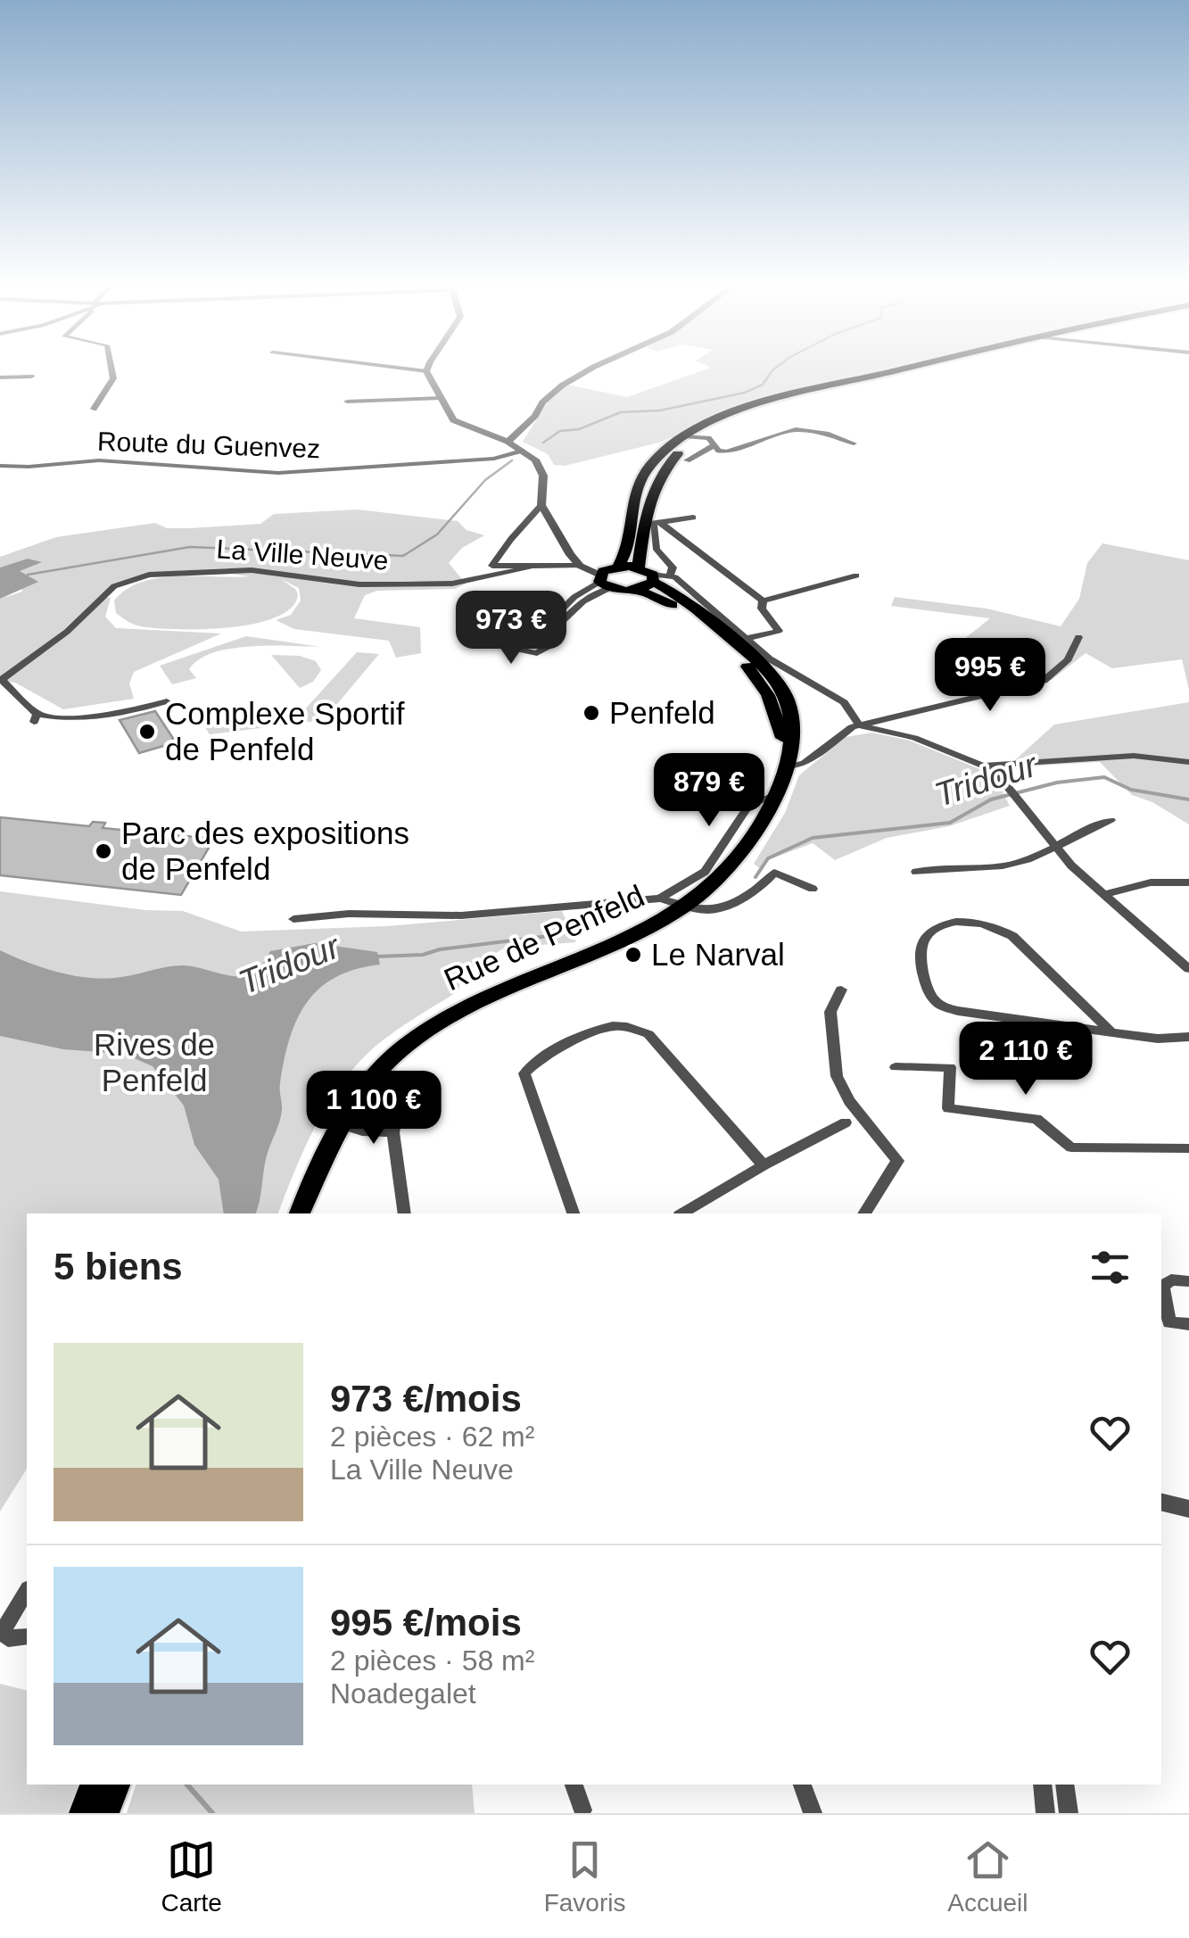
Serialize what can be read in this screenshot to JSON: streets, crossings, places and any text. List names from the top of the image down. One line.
{"streets":{"main road":["Rue de Penfeld"],"street":["Route du Guenvez","La Ville Neuve"]},"water":["Tridour"],"parks":["Rives de Penfeld"],"places":["Penfeld","Complexe Sportif de Penfeld","Parc des expositions de Penfeld","Le Narval"],"page":{"price":["973 €","995 €","879 €","2 110 €","1 100 €"],"heading":"5 biens","list":[{"name":"973 €/mois","note":"2 pièces · 62 m² · La Ville Neuve"},{"name":"995 €/mois","note":"2 pièces · 58 m² · Noadegalet"}],"tabs":["Carte","Favoris","Accueil"]}}
